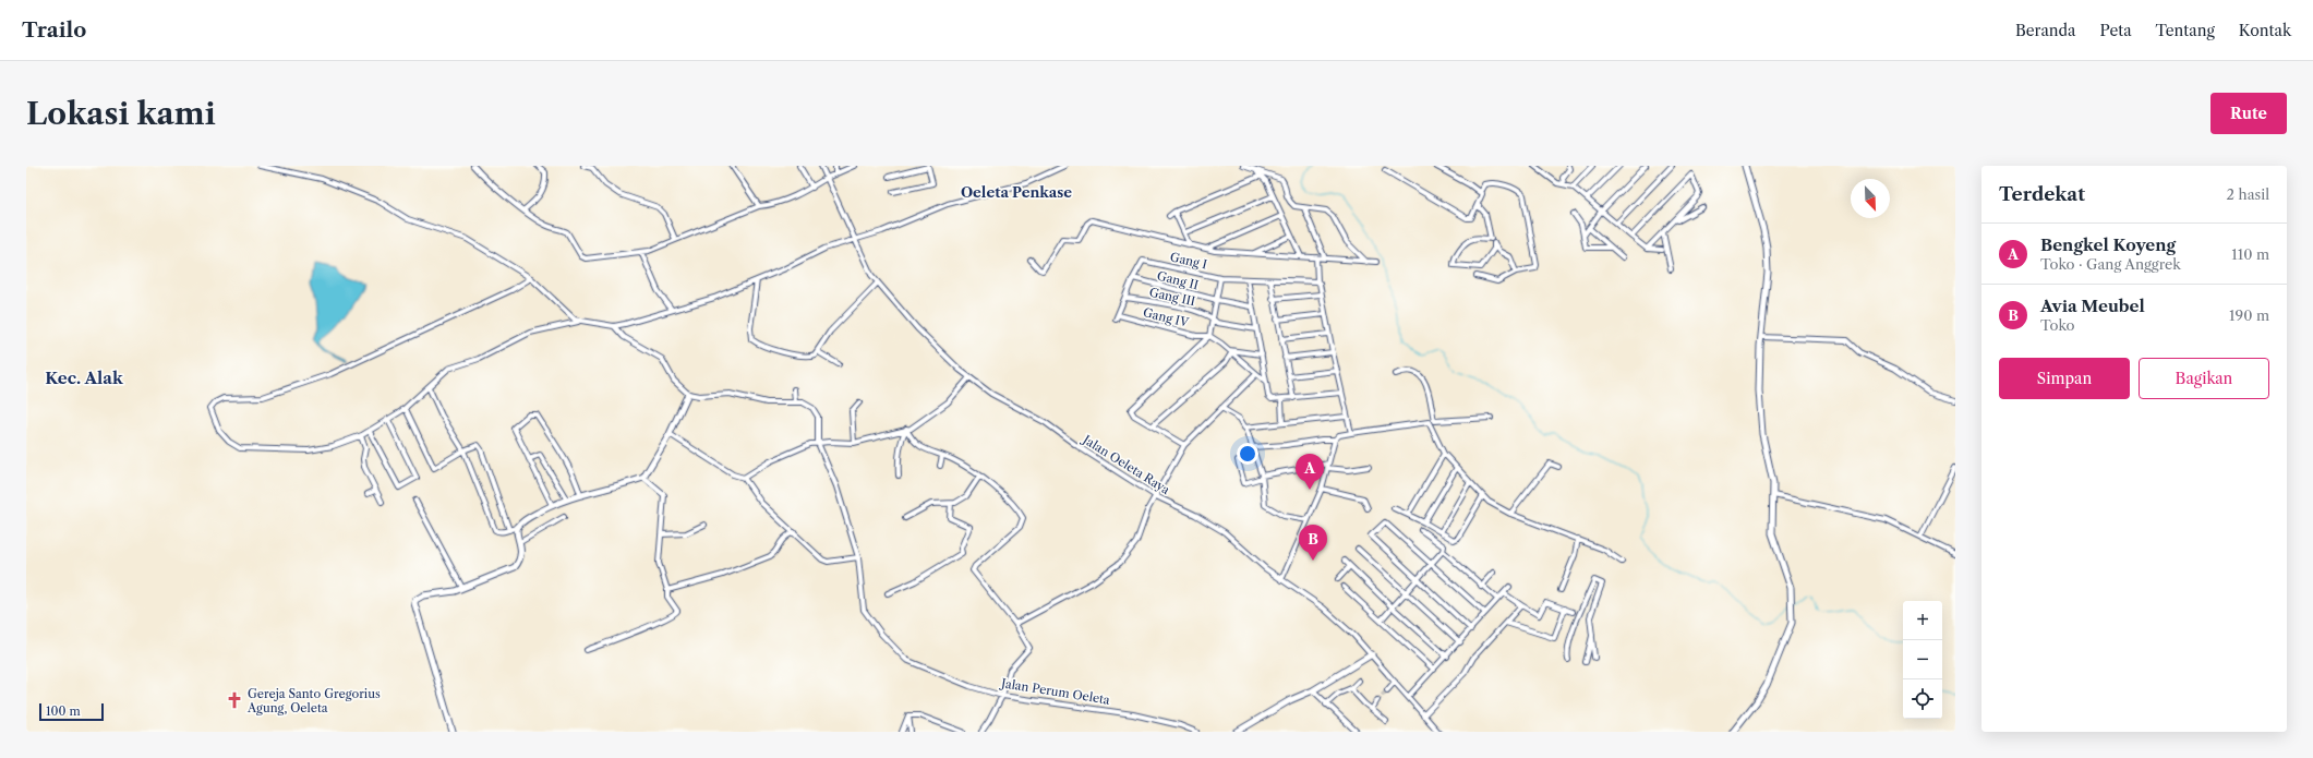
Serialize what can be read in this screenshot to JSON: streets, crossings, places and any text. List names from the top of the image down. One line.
{"streets":{"street":["Gang I","Gang II","Gang III","Gang IV","Jalan Oeleta Raya","Jalan Perum Oeleta"]},"crossings":[["Gang I","Gang II"],["Gang III","Gang IV"]],"districts":["Oeleta Penkase","Kec. Alak"],"places":{"church":["Gereja Santo Gregorius Agung, Oeleta"]},"scale_bar":"100 m","north":"bottom right","page":{"header":"Trailo","nav":["Beranda","Peta","Tentang","Kontak"],"buttons":["Rute",["Simpan","Bagikan"]],"title":"Lokasi kami","heading":["Terdekat","2 hasil"],"list":[{"mark":"A","name":"Bengkel Koyeng","note":"Toko · Gang Anggrek","value":"110 m"},{"mark":"B","name":"Avia Meubel","note":"Toko","value":"190 m"}],"pins":["A","B"],"map_buttons":["+","−"],"scale":"100 m"}}
